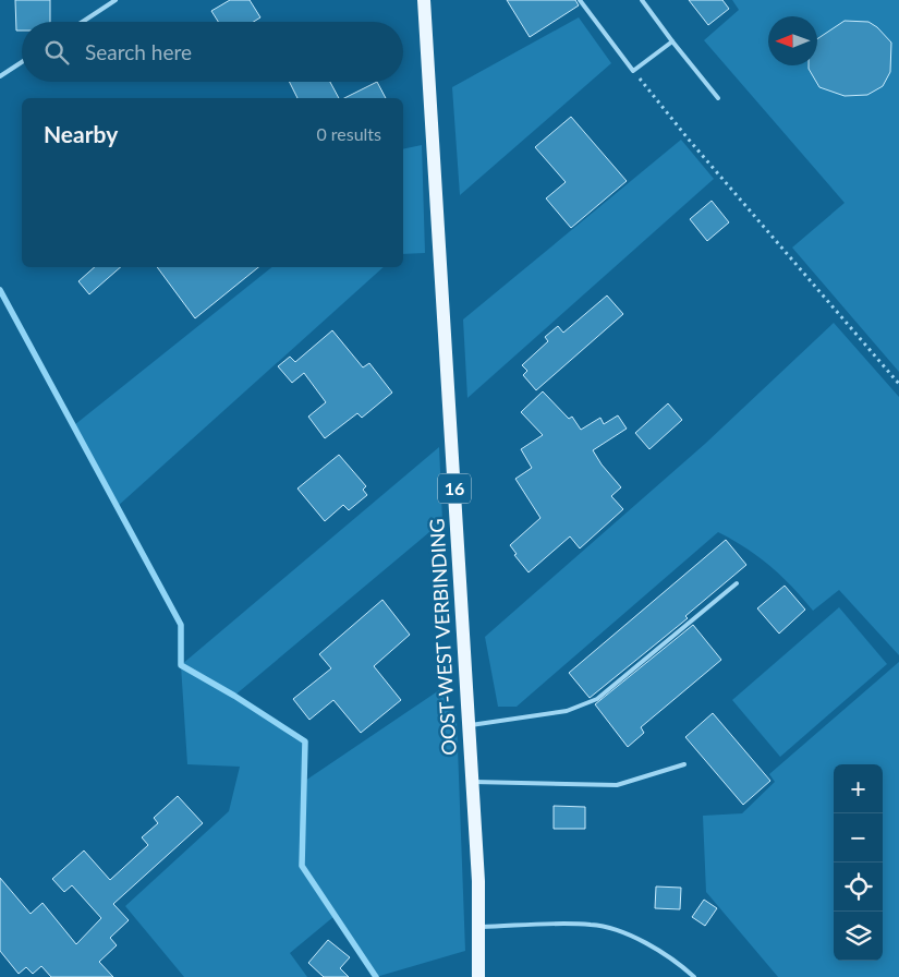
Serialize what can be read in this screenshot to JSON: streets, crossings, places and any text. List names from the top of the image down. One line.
{"streets":{"main road":["16","OOST-WEST VERBINDING"]},"north":"left","page":{"search":"Search here","heading":["Nearby","0 results"],"map_buttons":["+","−"]}}
